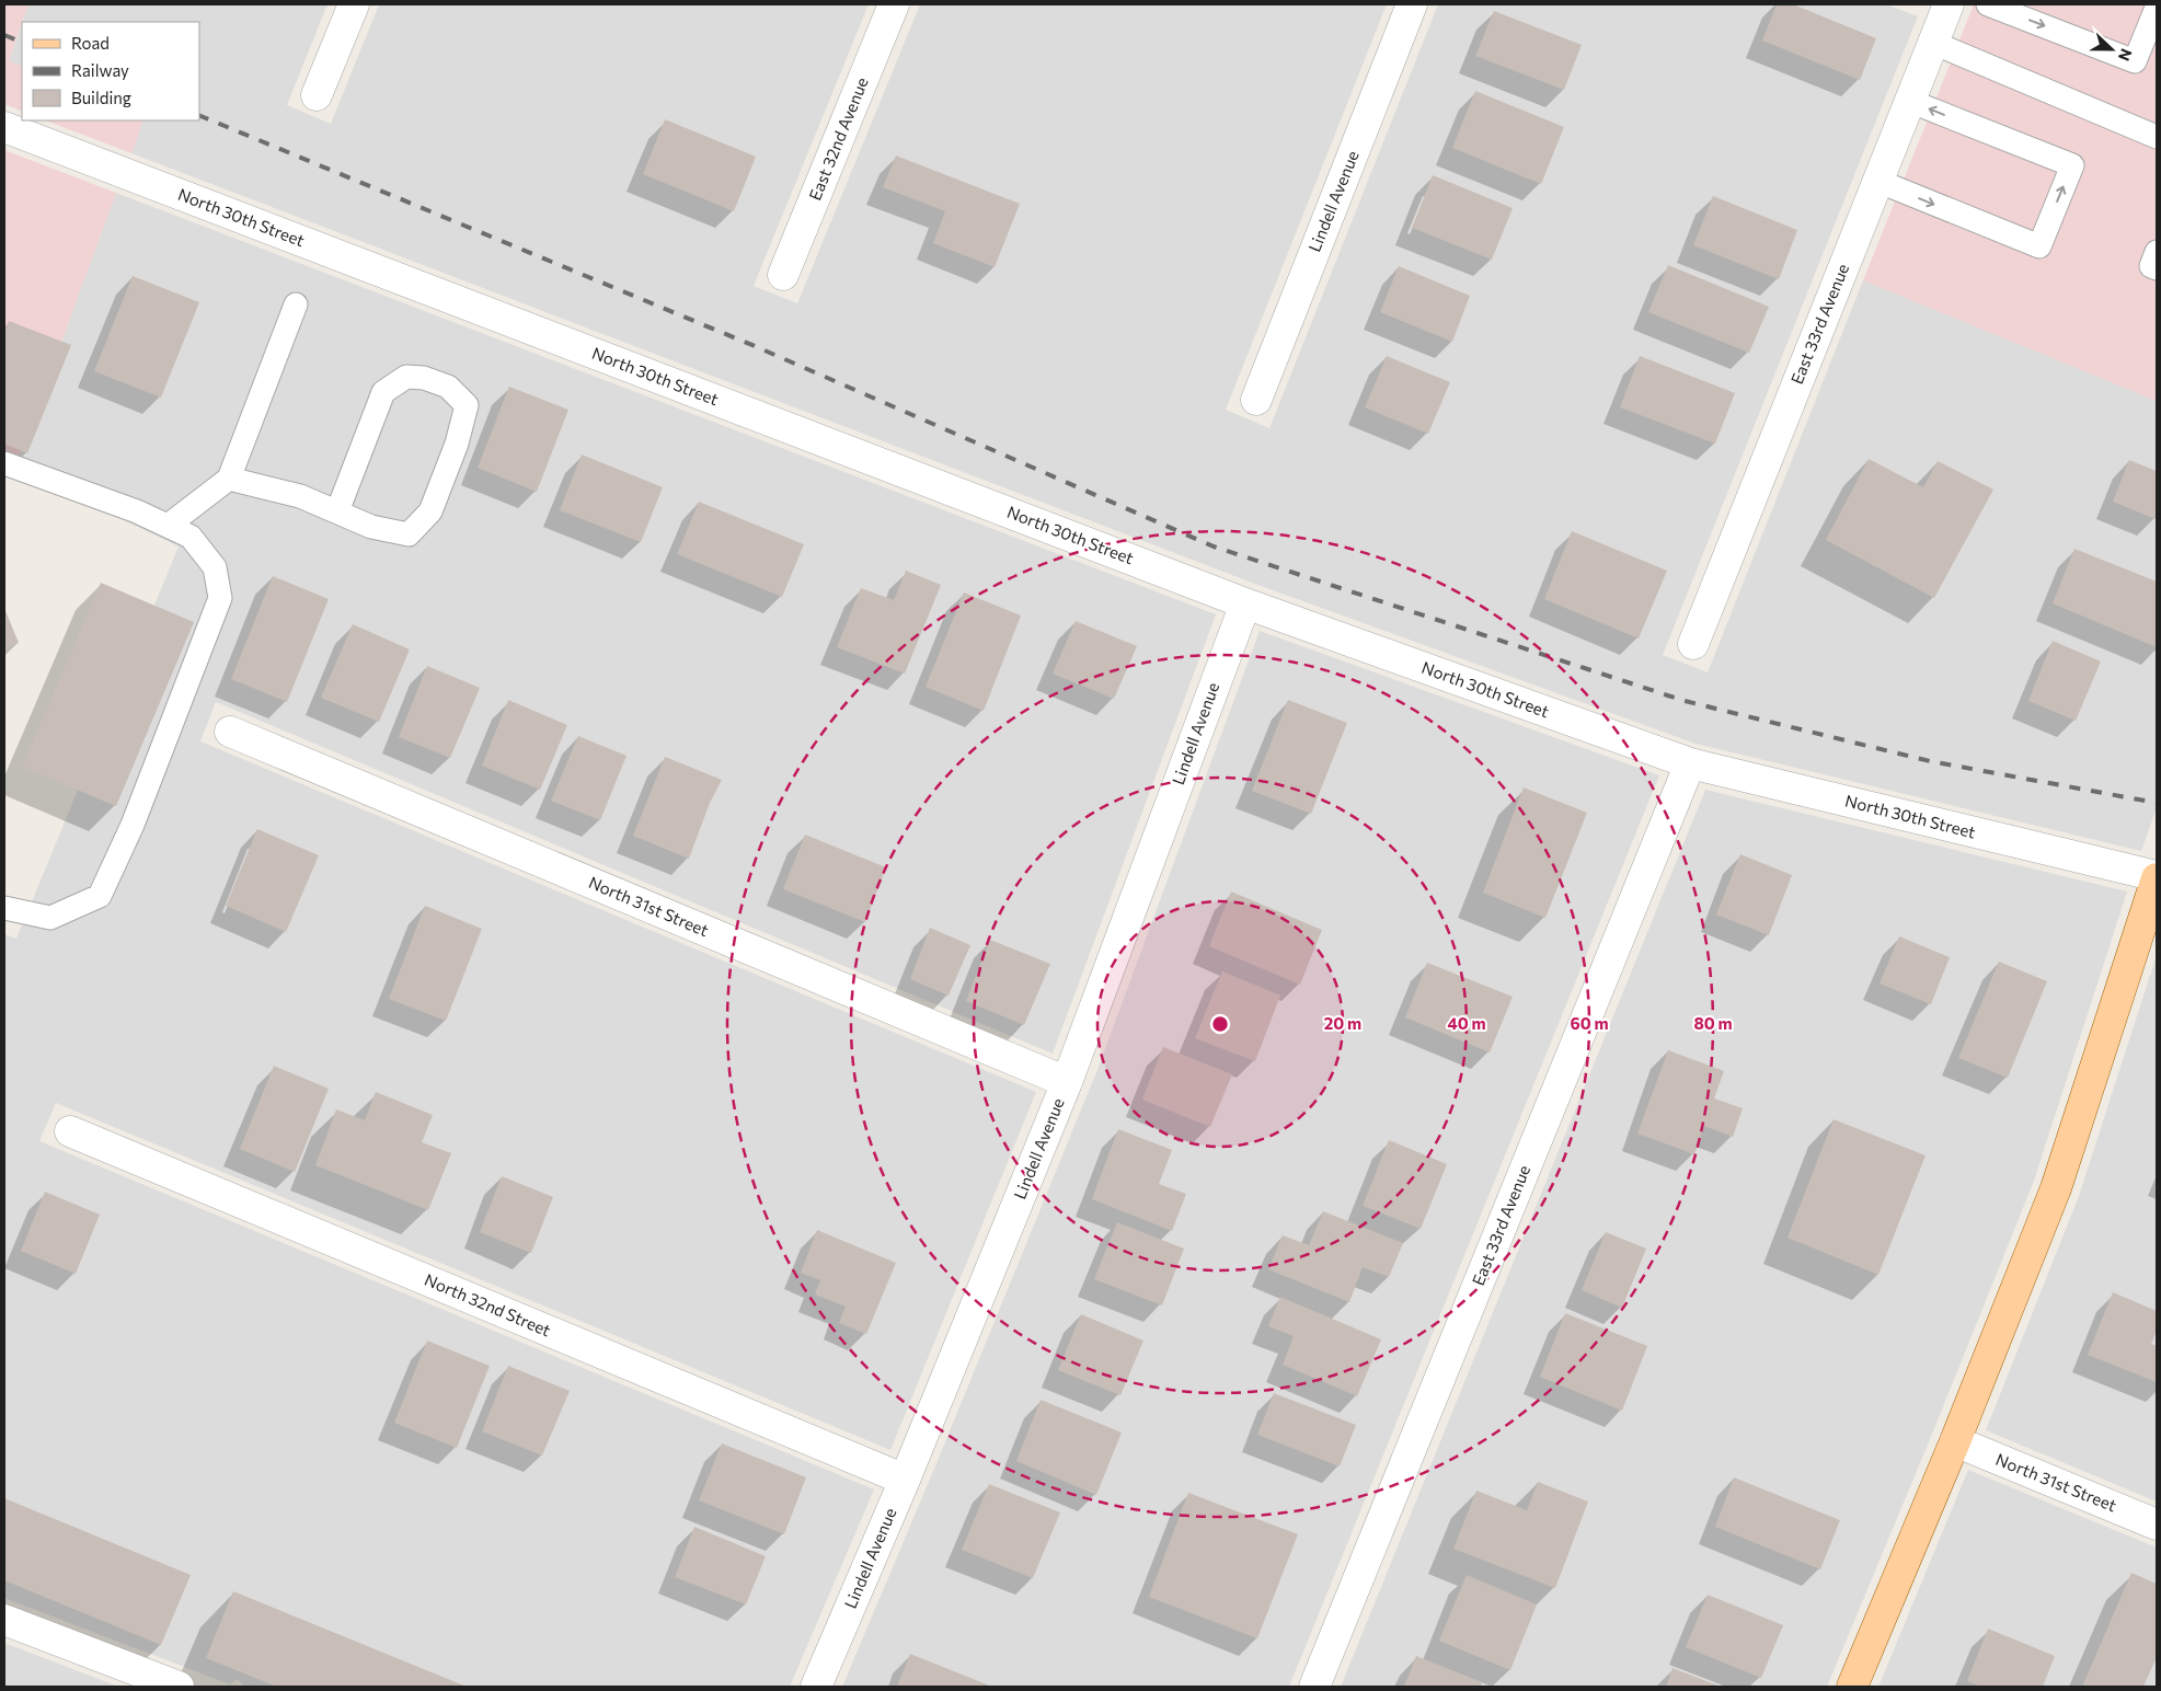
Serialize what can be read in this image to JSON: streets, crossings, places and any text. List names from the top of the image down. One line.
{"streets":{"street":["East 32nd Avenue","Lindell Avenue","North 30th Street","East 33rd Avenue","North 31st Street","North 32nd Street"]},"crossings":[["Lindell Avenue","North 30th Street"],["Lindell Avenue","North 31st Street"],["Lindell Avenue","North 32nd Street"],["North 30th Street","East 33rd Avenue"]],"legend":["Road","Railway","Building"],"north":"right","rings":["20 m","40 m","60 m","80 m"]}
